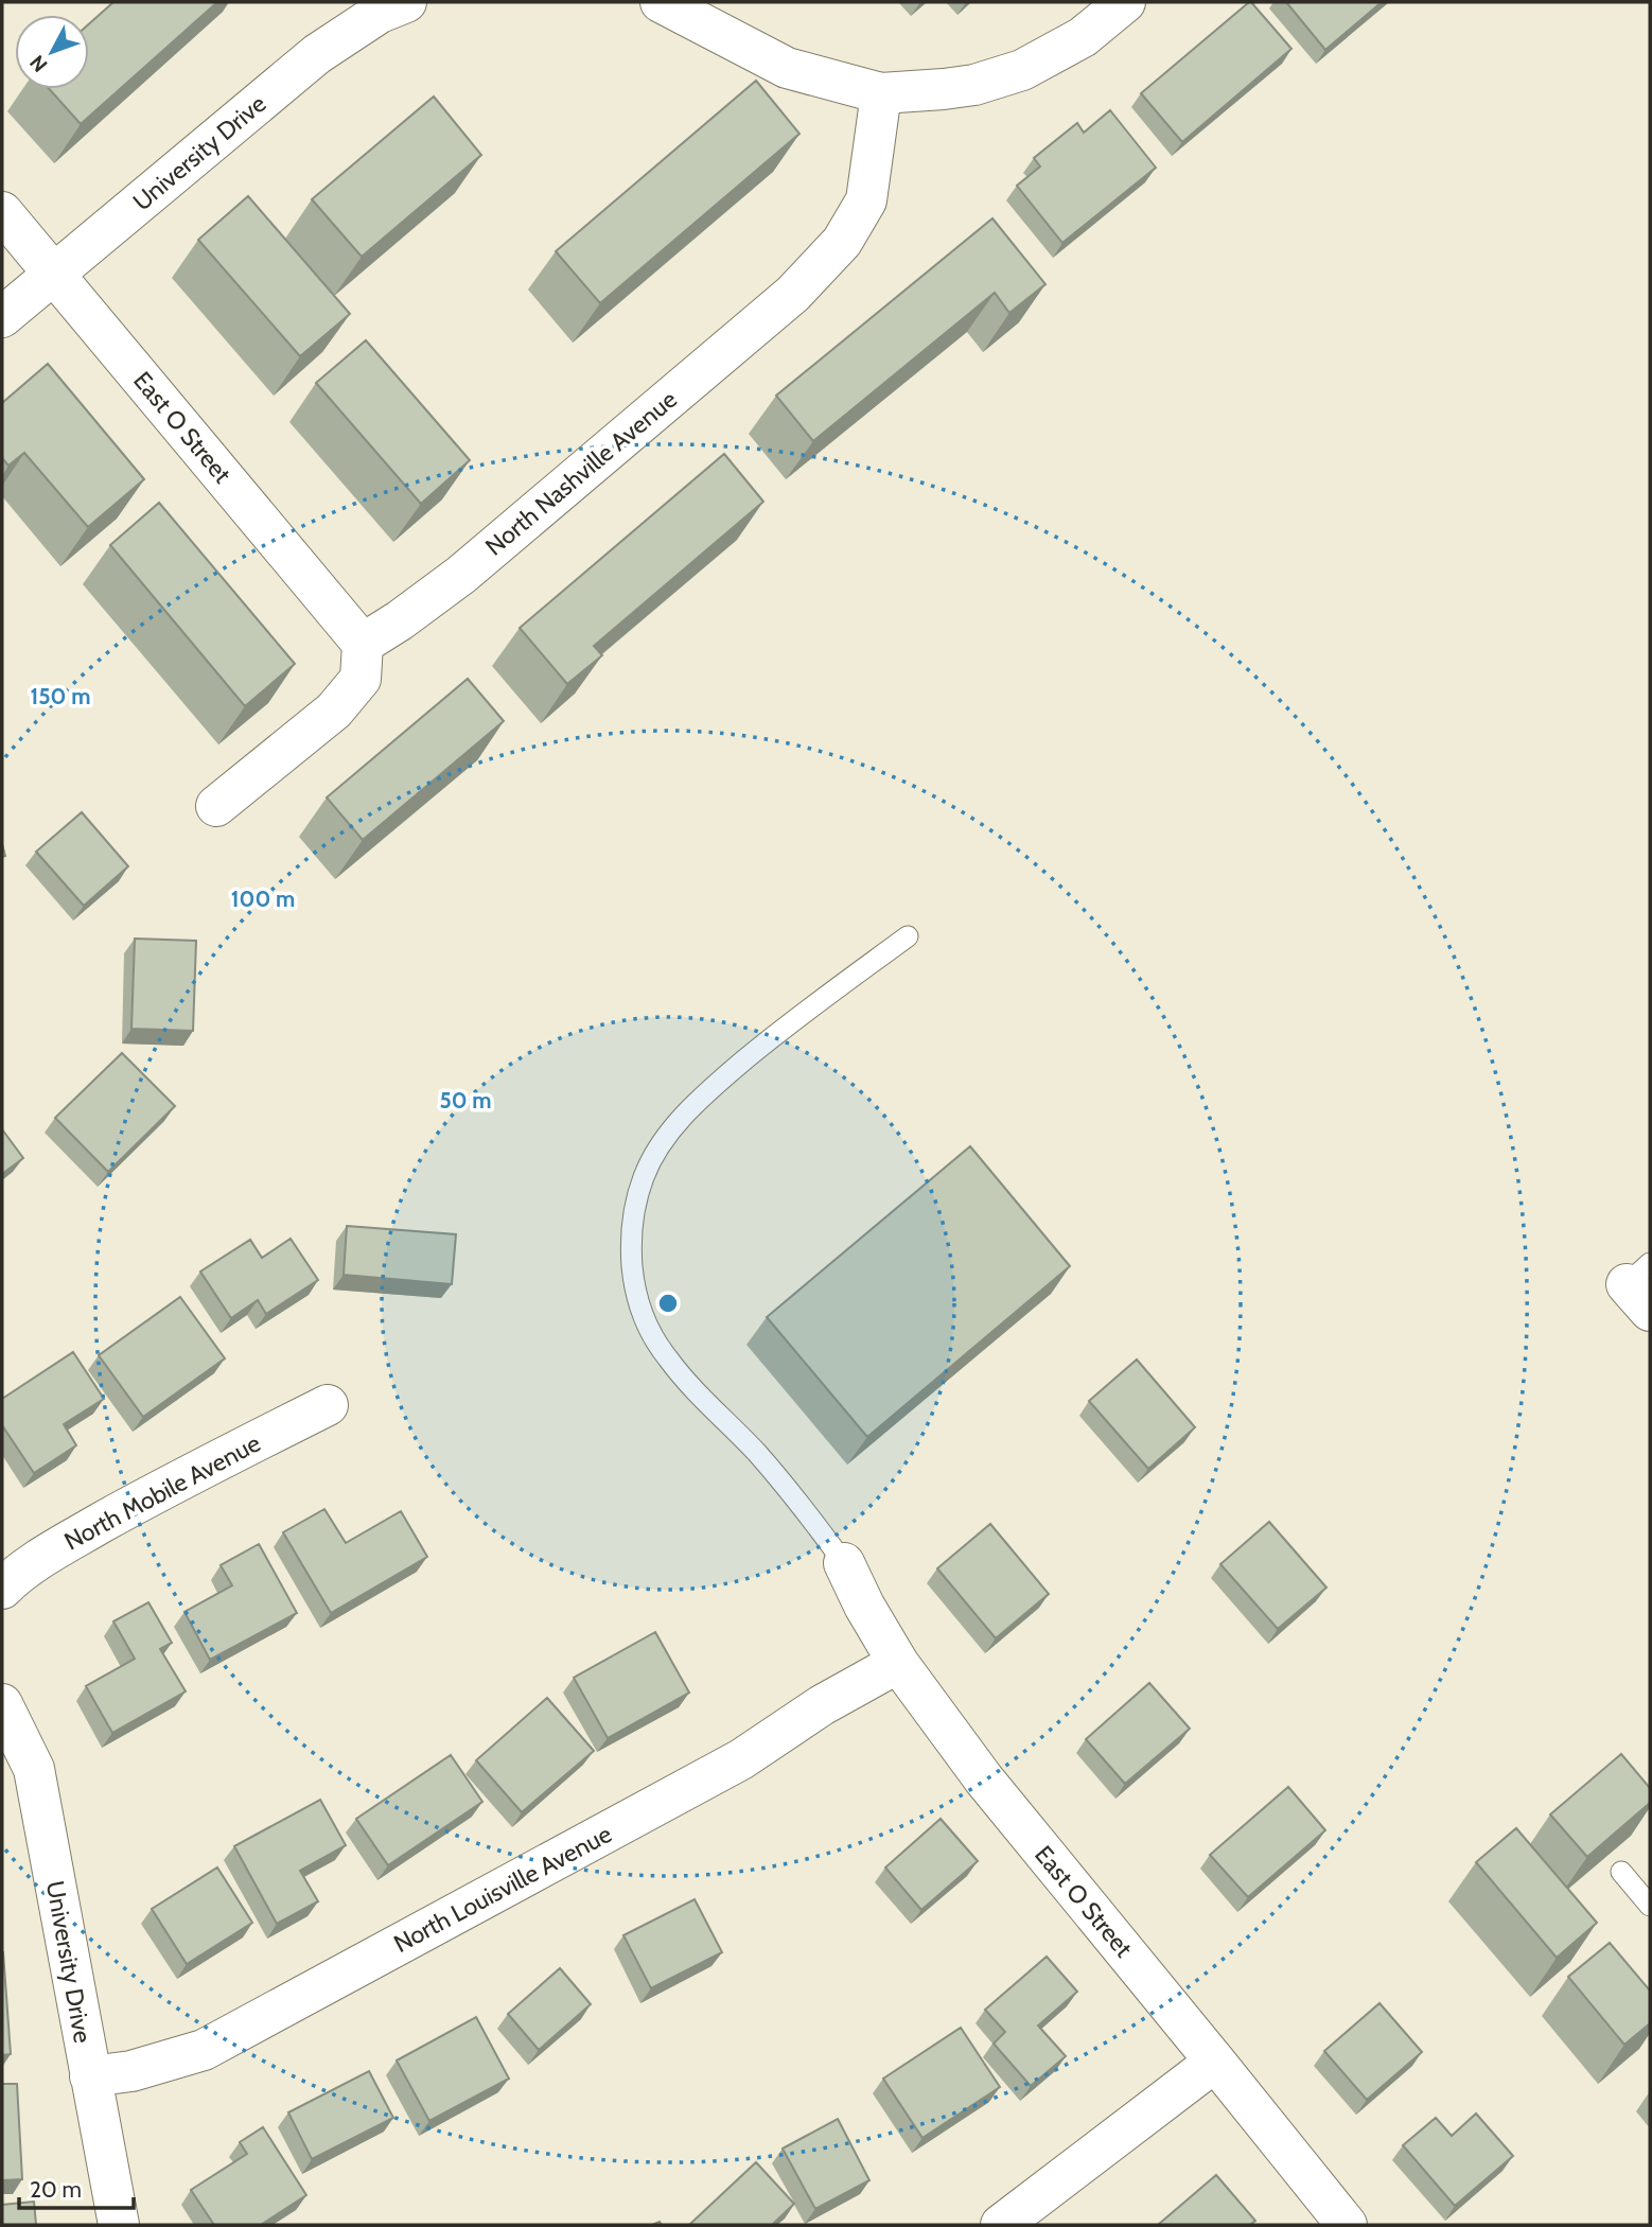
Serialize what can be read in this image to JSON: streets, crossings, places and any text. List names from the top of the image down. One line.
{"streets":{"street":["University Drive","East O Street","North Nashville Avenue","North Mobile Avenue","North Louisville Avenue"]},"crossings":[["University Drive","East O Street"],["University Drive","North Louisville Avenue"],["East O Street","North Nashville Avenue"],["East O Street","North Louisville Avenue"]],"scale_bar":"20 m","north":"bottom left","rings":["150 m","100 m","50 m"]}
